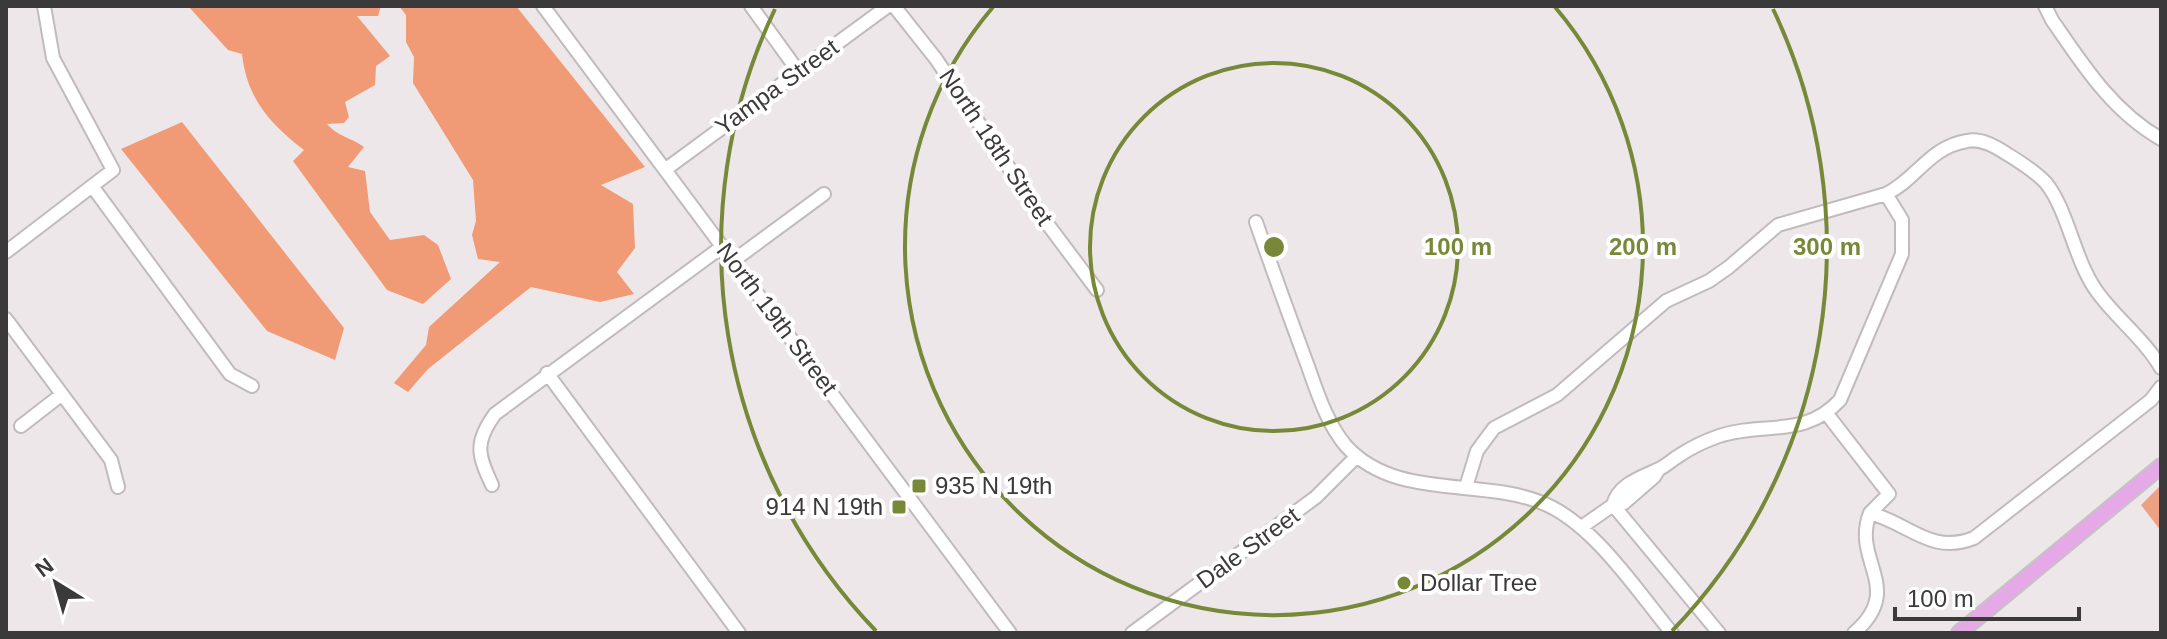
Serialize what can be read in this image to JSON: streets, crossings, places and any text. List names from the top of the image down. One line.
{"streets":{"street":["Yampa Street","North 18th Street","North 19th Street","Dale Street"]},"crossings":[["Yampa Street","North 18th Street"],["Yampa Street","North 19th Street"]],"places":{"transit":["935 N 19th","914 N 19th"],"other":["Dollar Tree"]},"scale_bar":"100 m","north":"top left","rings":["100 m","200 m","300 m"]}
